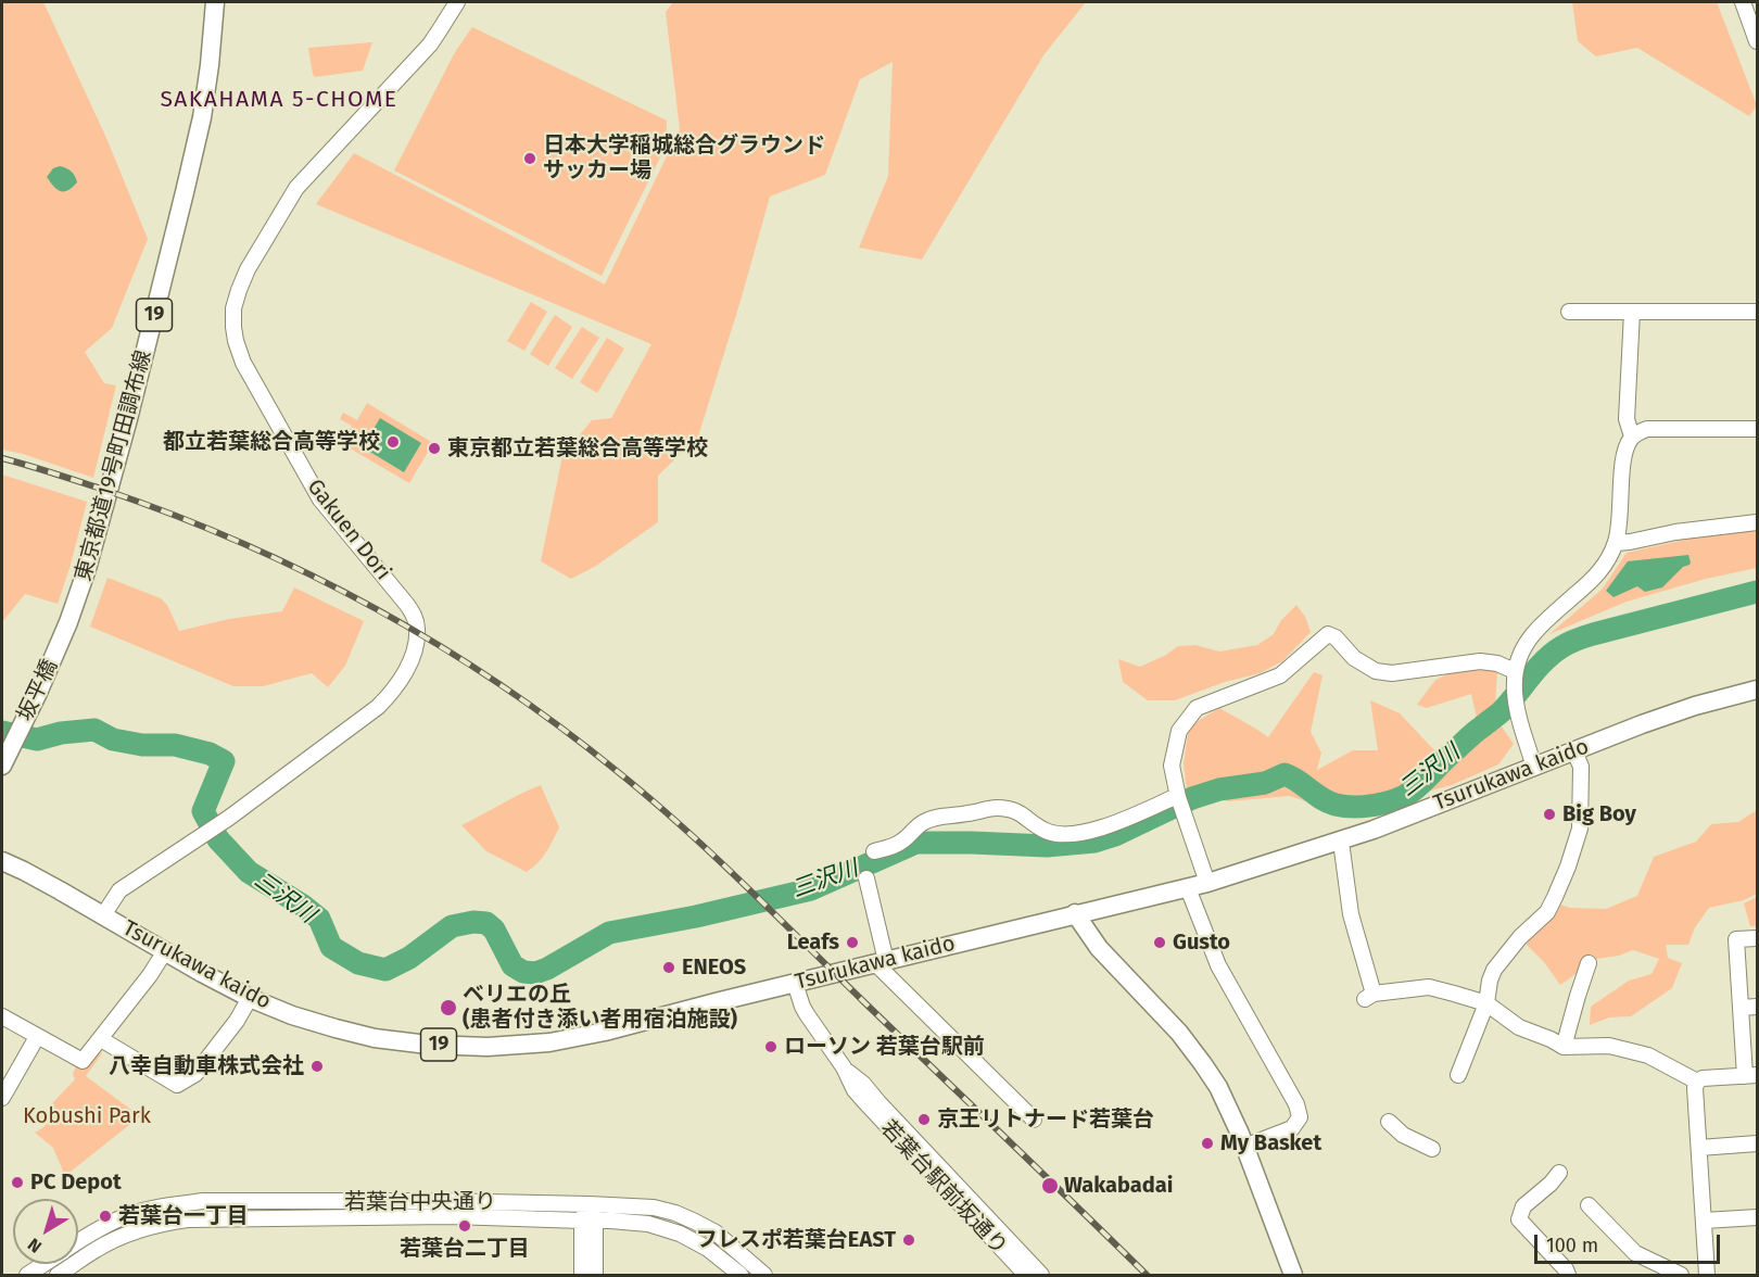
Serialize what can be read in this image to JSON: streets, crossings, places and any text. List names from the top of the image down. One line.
{"streets":{"main road":["19","東京都道19号町田調布線","坂平橋","Tsurukawa kaido"],"street":["Gakuen Dori","若葉台駅前坂通り","若葉台中央通り"]},"crossings":[["東京都道19号町田調布線","坂平橋"],["Gakuen Dori","Tsurukawa kaido"]],"districts":["SAKAHAMA 5-CHOME"],"water":["三沢川"],"parks":["Kobushi Park"],"places":["日本大学稲城総合グラウンド サッカー場","都立若葉総合高等学校","東京都立若葉総合高等学校","Big Boy","Leafs","Gusto","ENEOS","ベリエの丘 (患者付き添い者用宿泊施設)","ローソン 若葉台駅前","八幸自動車株式会社","京王リトナード若葉台","My Basket","PC Depot","Wakabadai","若葉台一丁目","若葉台二丁目","フレスポ若葉台EAST"],"scale_bar":"100 m","north":"bottom left"}
